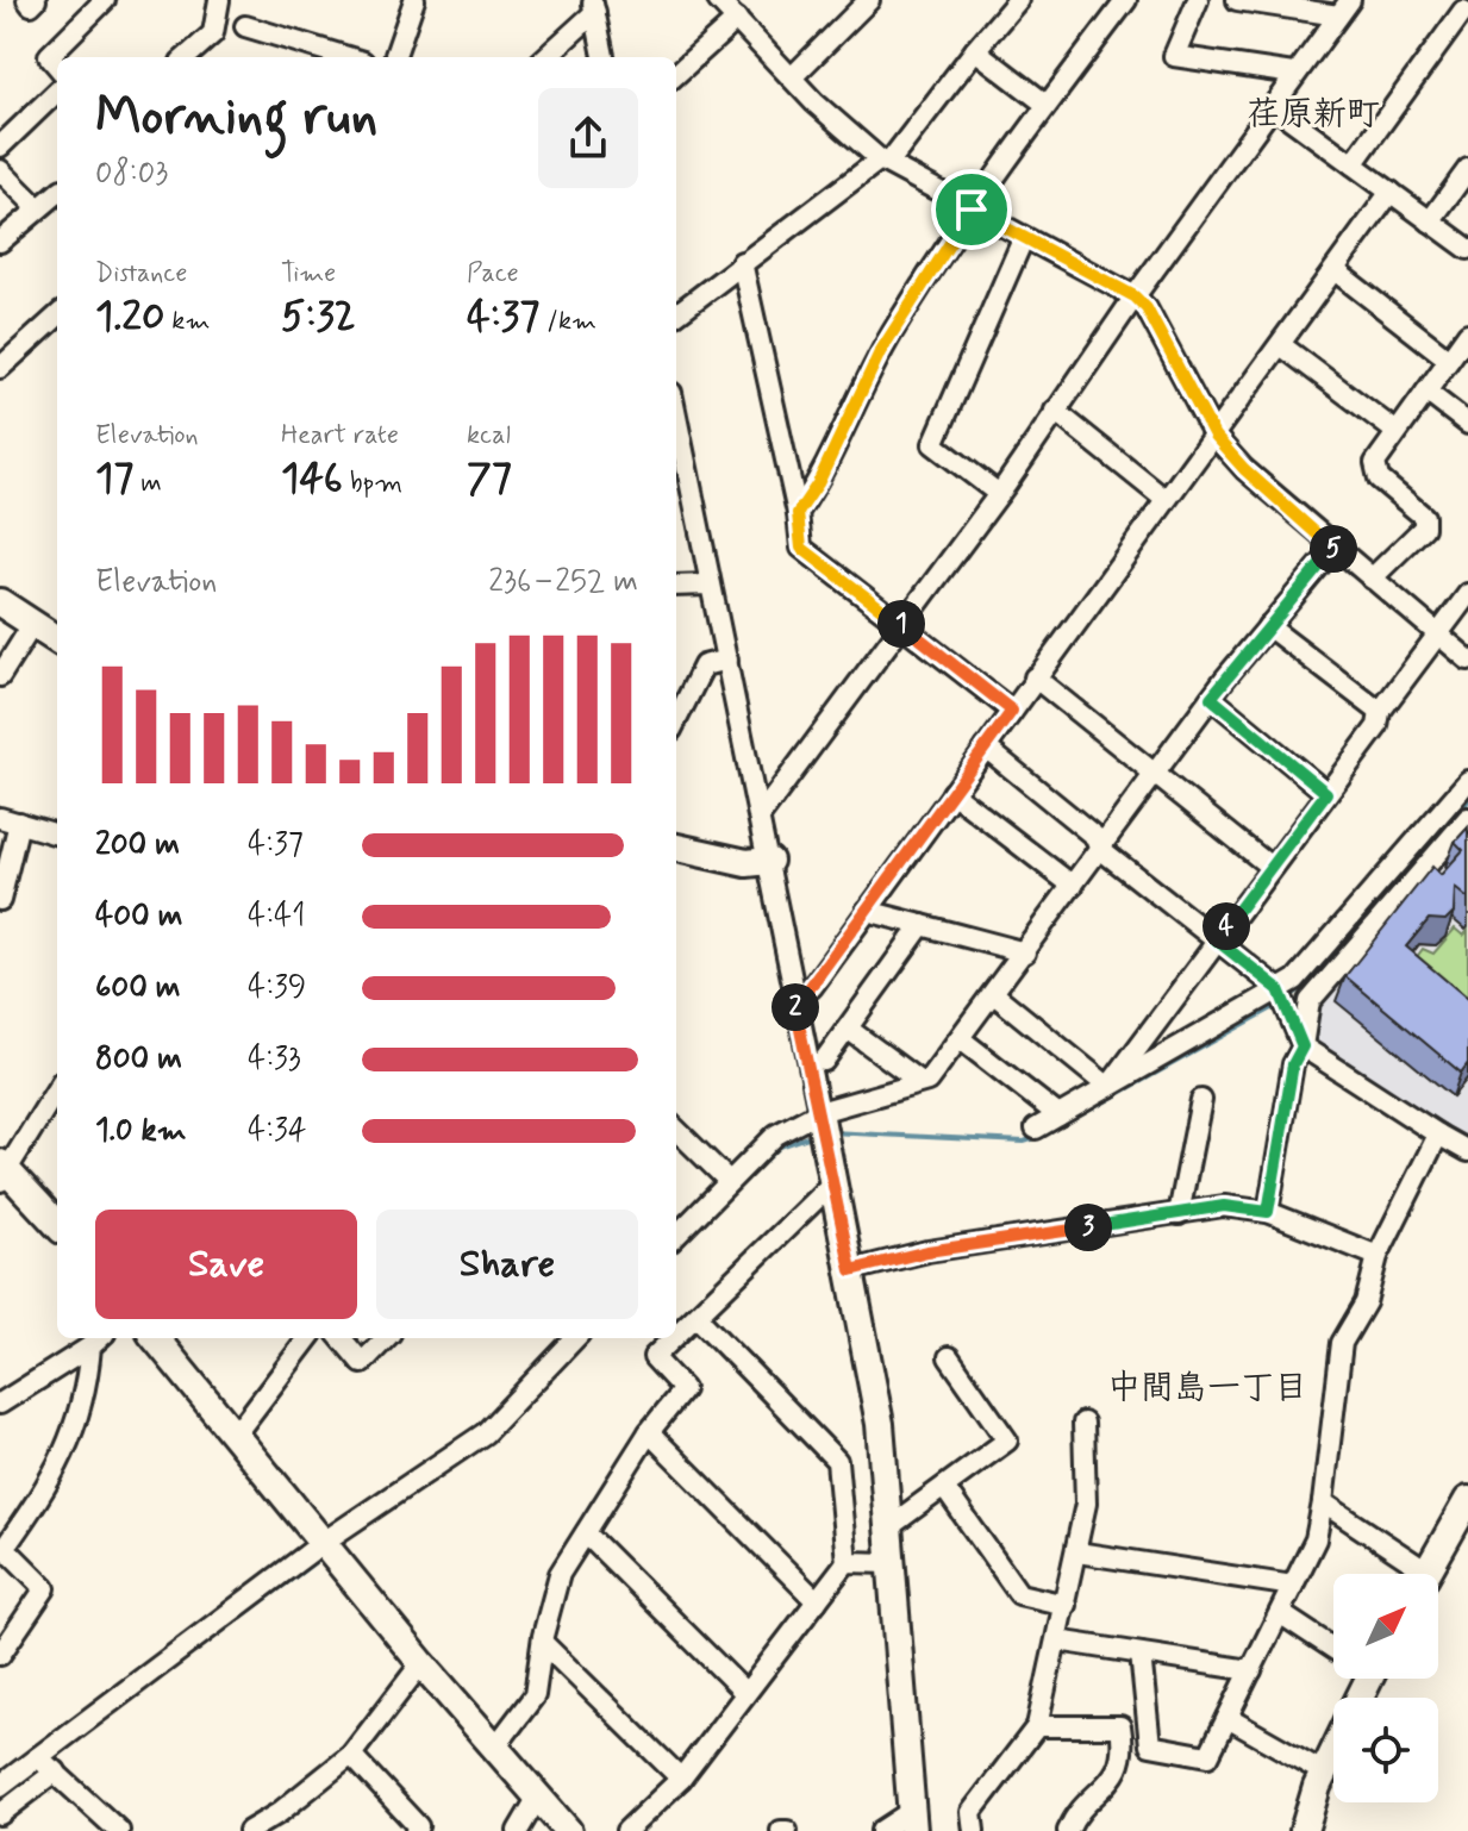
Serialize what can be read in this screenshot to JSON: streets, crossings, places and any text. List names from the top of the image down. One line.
{"districts":["荏原新町","中間島一丁目"],"north":"top right","page":{"heading":["Morning run","08:03"],"stats":[["Distance","1.20 km"],["Time","5:32"],["Pace","4:37 /km"],["Elevation","17 m"],["Heart rate","146 bpm"],["kcal","77"]],"pins":["5","1","4","2","3"],"chart":["Elevation","236–252 m"],"list":[{"name":"200 m","note":"4:37"},{"name":"400 m","note":"4:41"},{"name":"600 m","note":"4:39"},{"name":"800 m","note":"4:33"},{"name":"1.0 km","note":"4:34"}],"buttons":["Save","Share"]}}
